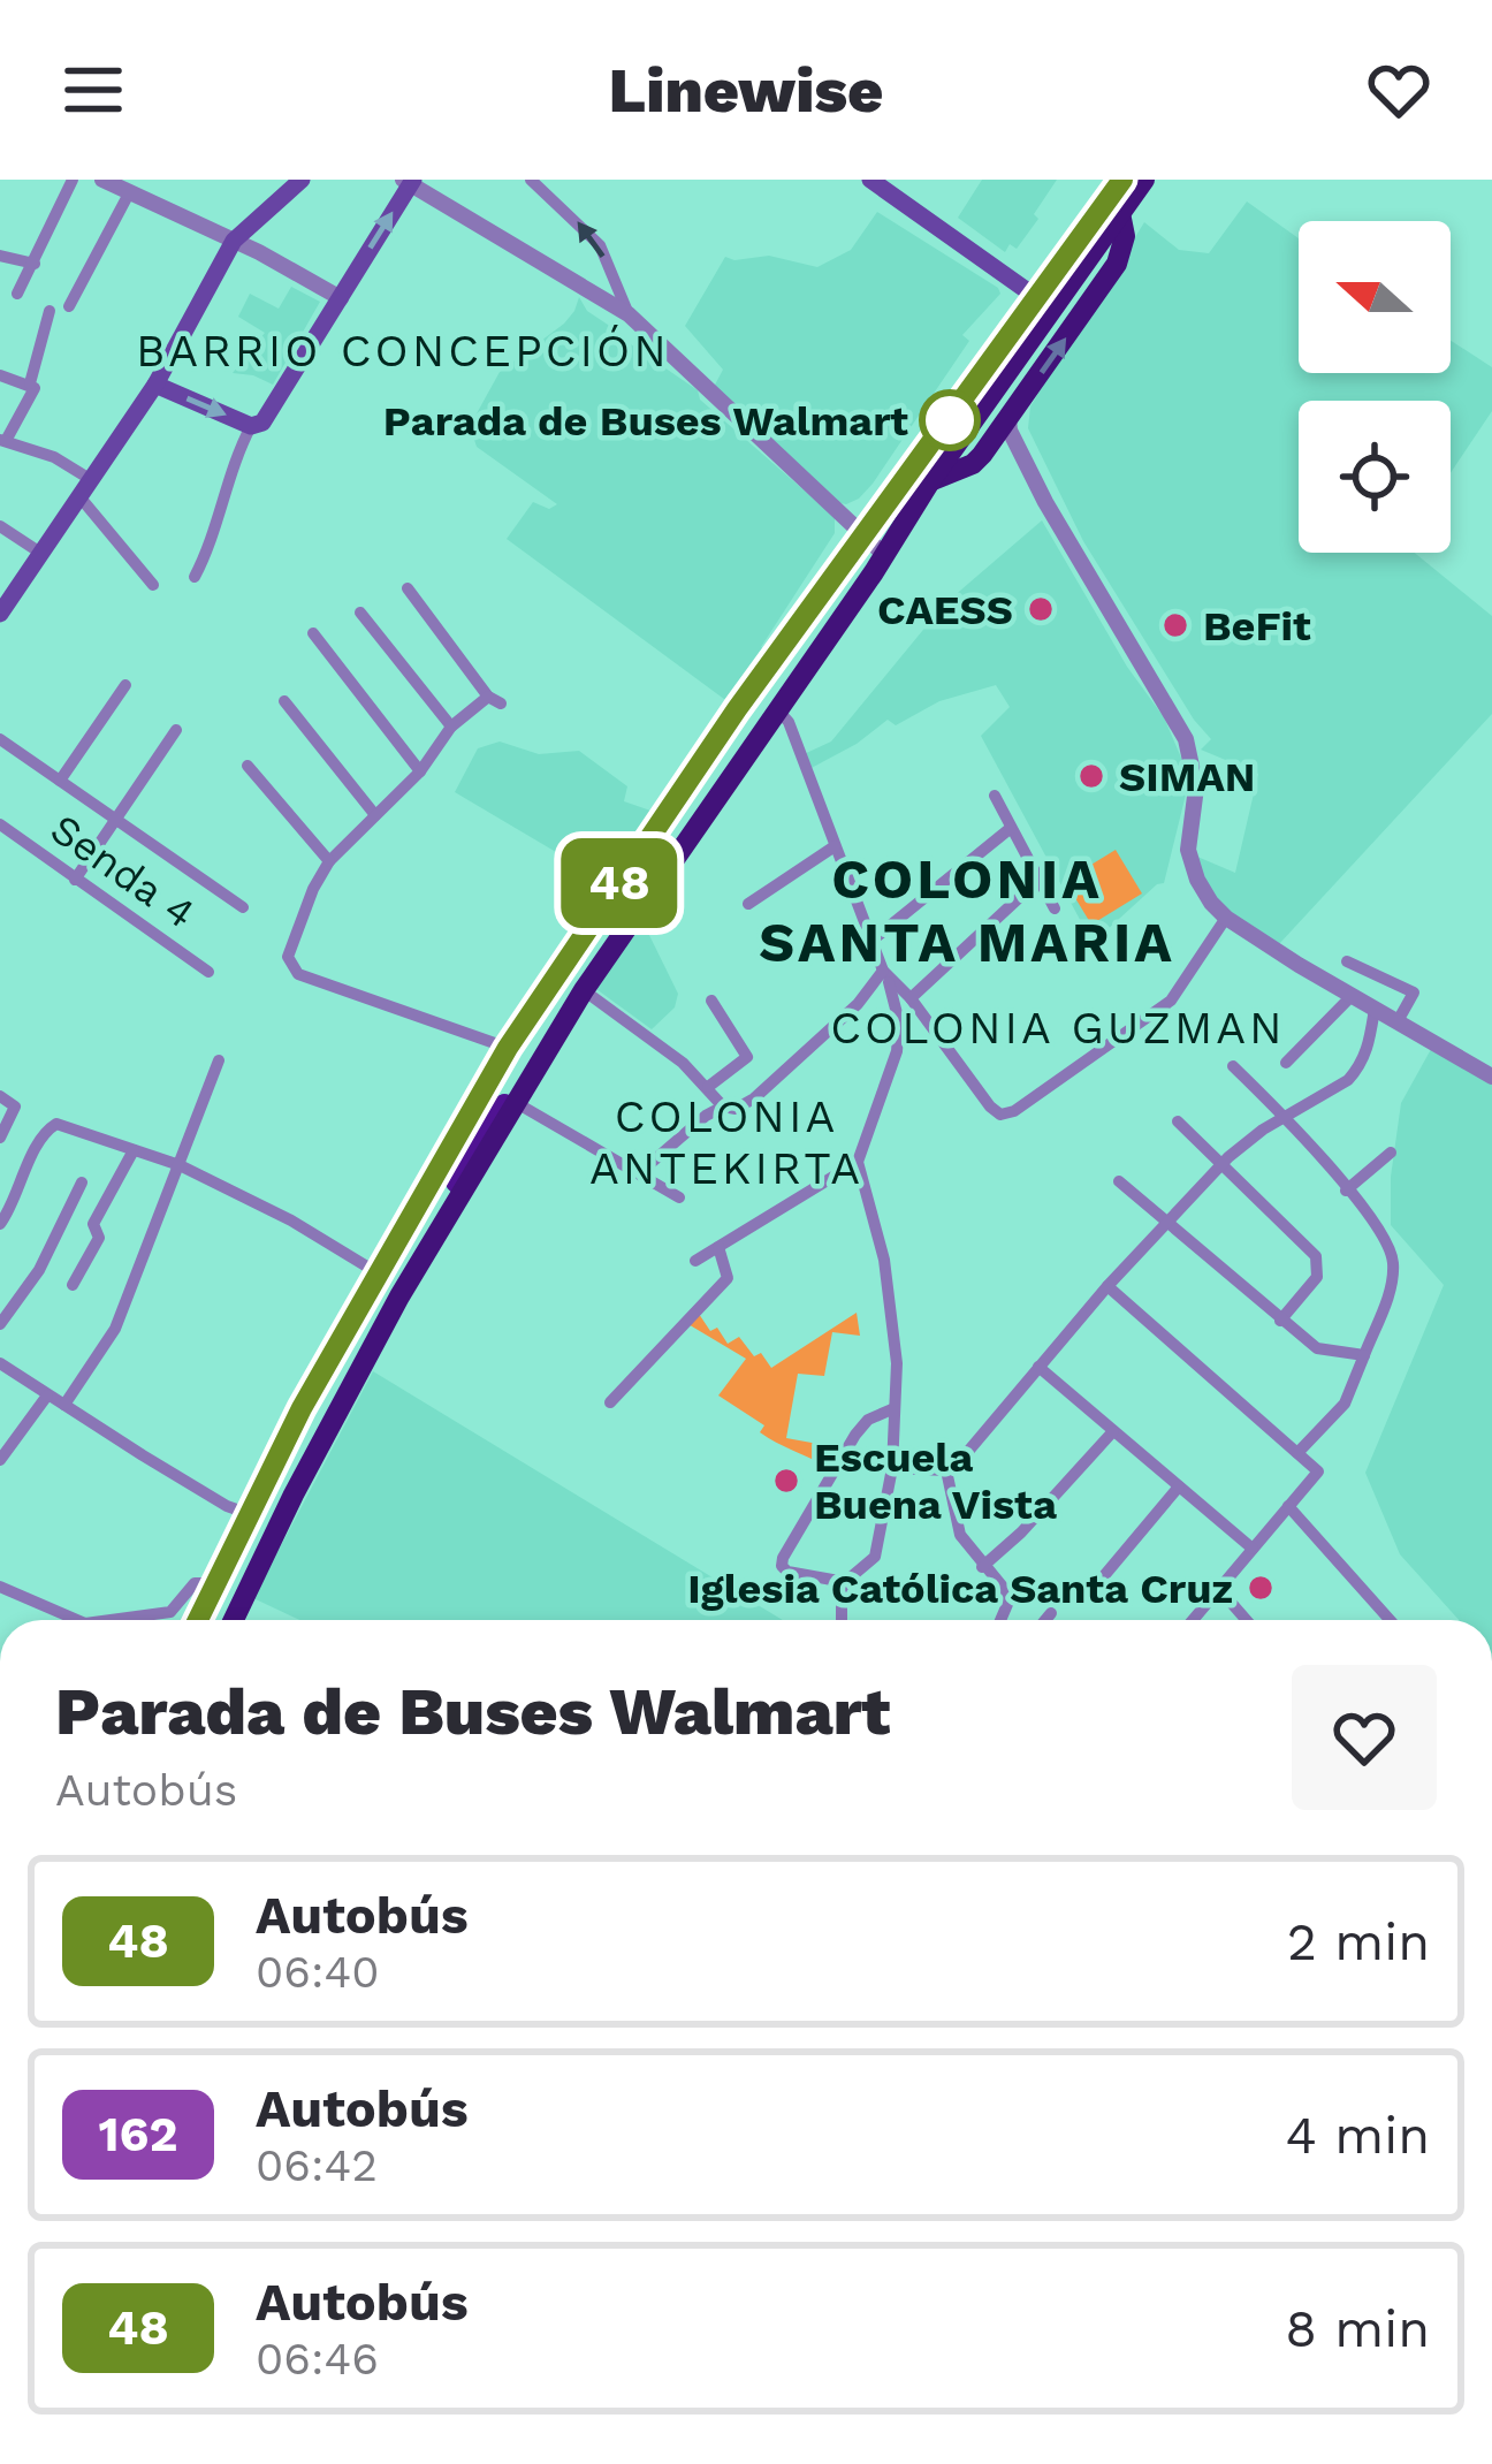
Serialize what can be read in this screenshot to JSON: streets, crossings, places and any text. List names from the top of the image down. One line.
{"streets":{"street":["Senda 4"]},"districts":["BARRIO CONCEPCIÓN","COLONIA SANTA MARIA","COLONIA GUZMAN","COLONIA ANTEKIRTA"],"places":["Parada de Buses Walmart","CAESS","BeFit","SIMAN","Escuela Buena Vista","Iglesia Católica Santa Cruz"],"lines":["bus line 48"],"north":"left","page":{"header":"Linewise","on_map":"48","heading":["Parada de Buses Walmart","Autobús"],"list":[{"mark":"48","name":"Autobús","note":"06:40","value":"2 min"},{"mark":"162","name":"Autobús","note":"06:42","value":"4 min"},{"mark":"48","name":"Autobús","note":"06:46","value":"8 min"}]}}
